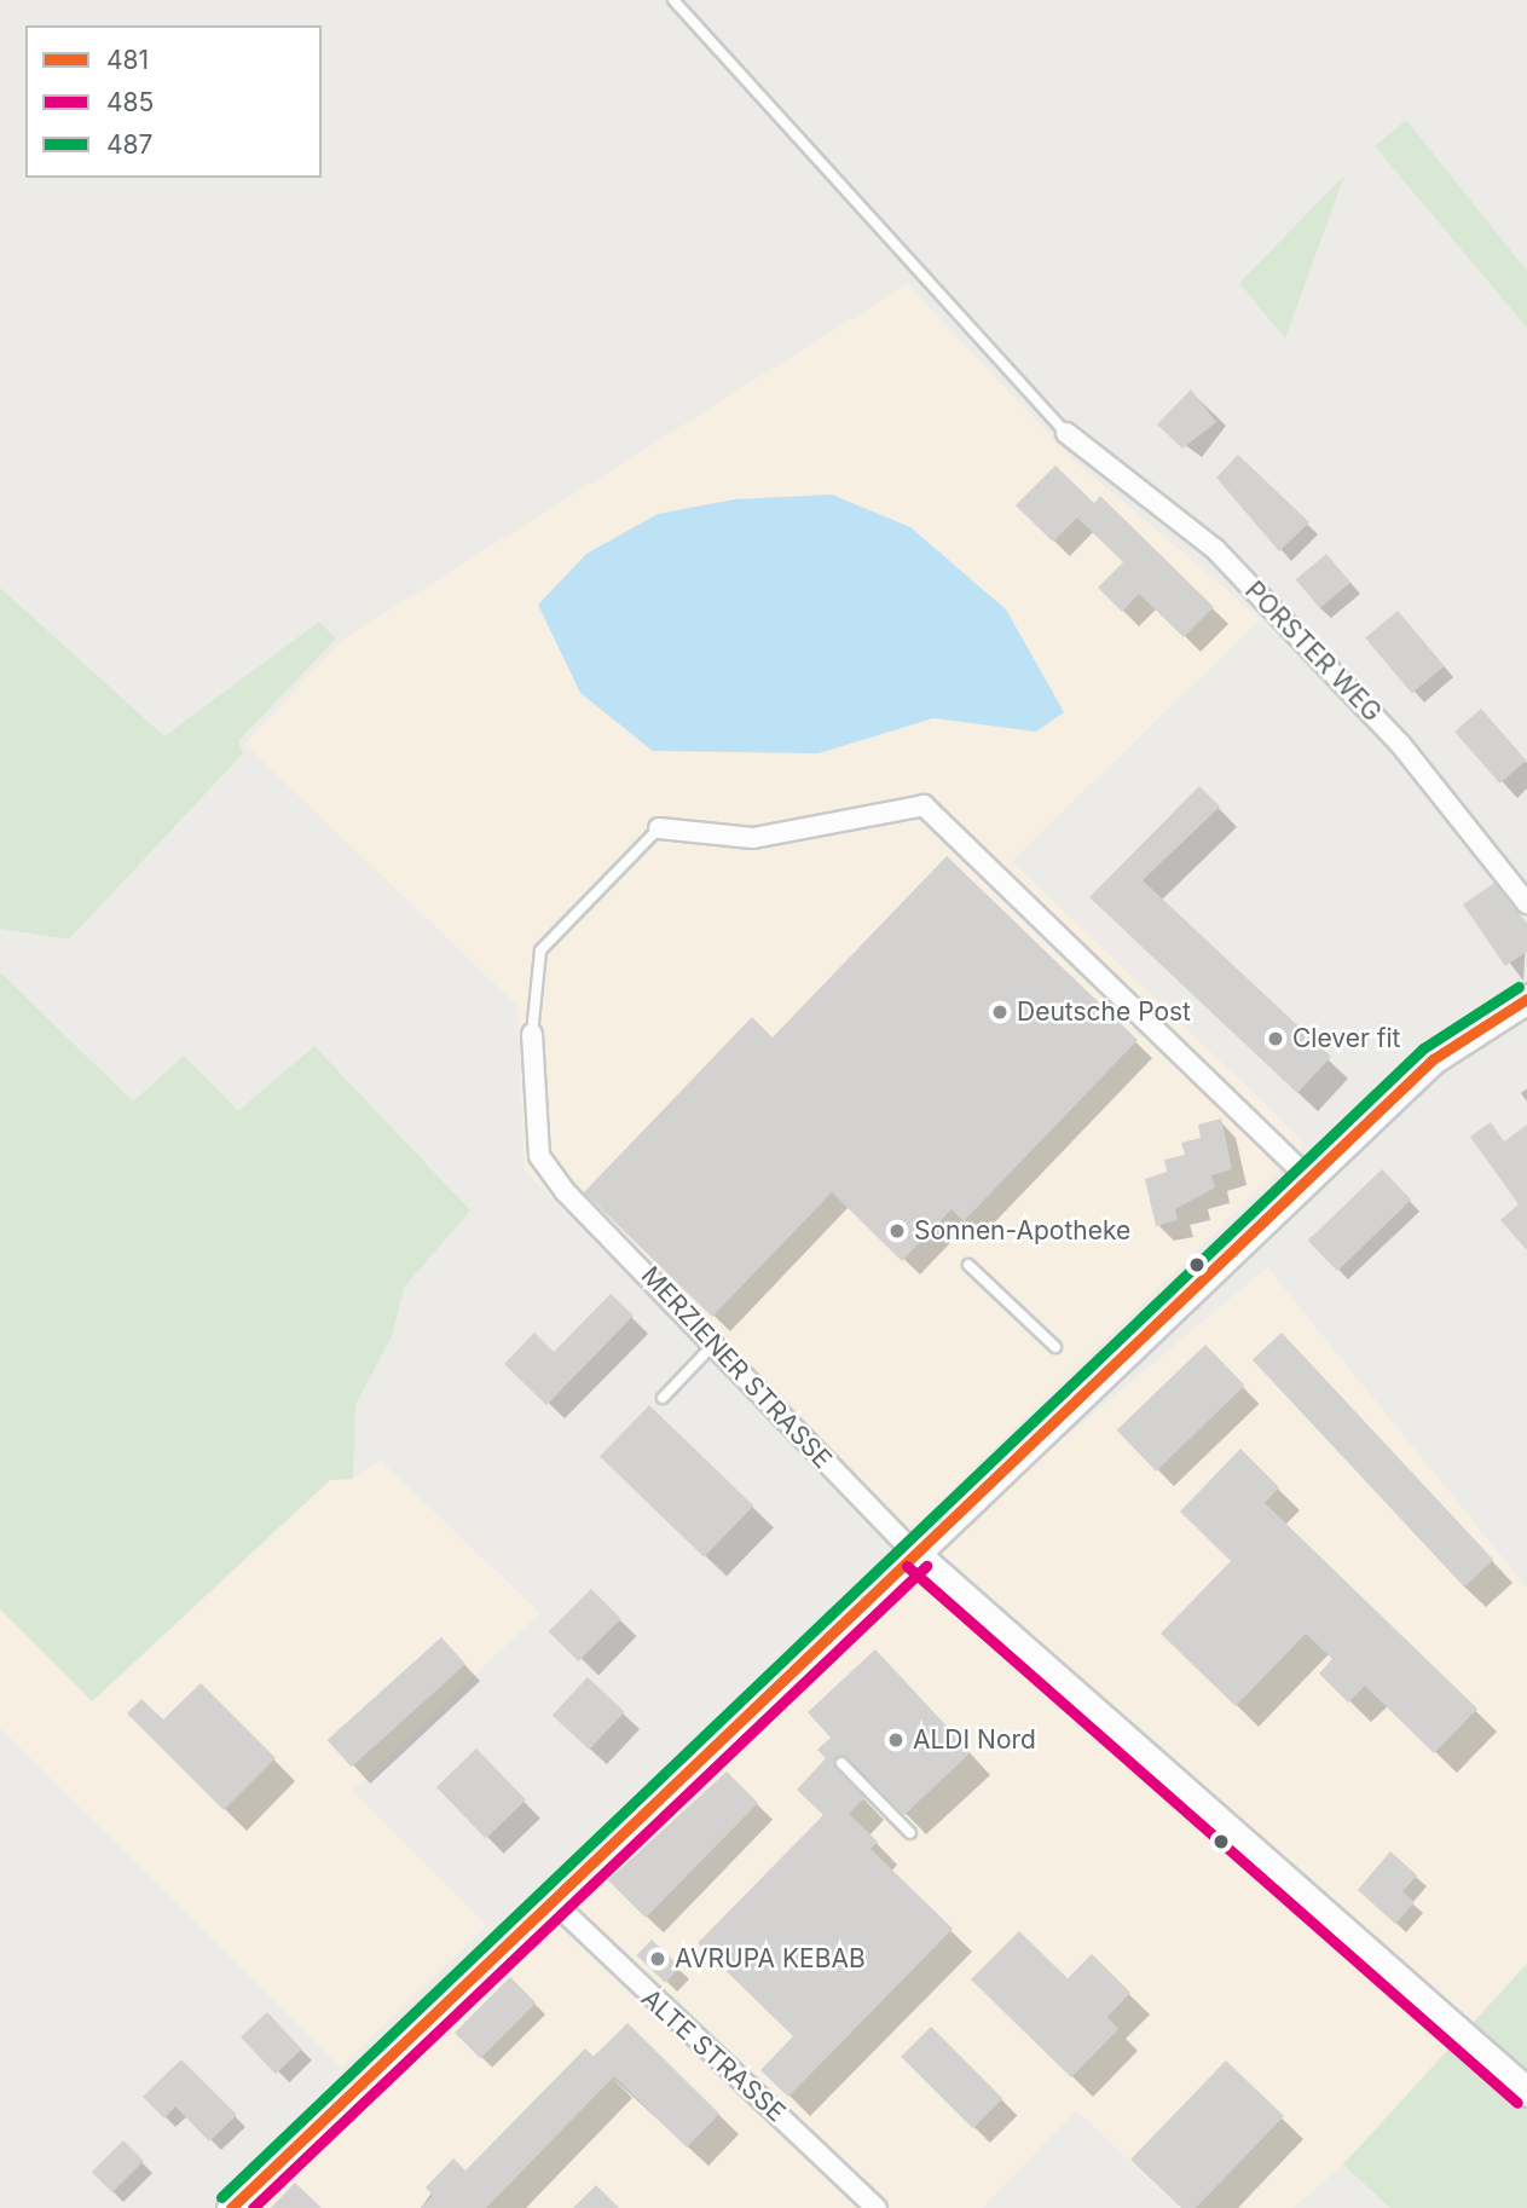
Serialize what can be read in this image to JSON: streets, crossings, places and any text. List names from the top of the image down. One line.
{"streets":{"street":["PORSTER WEG","MERZIENER STRASSE","ALTE STRASSE"]},"places":["Deutsche Post","Clever fit","Sonnen-Apotheke","ALDI Nord","AVRUPA KEBAB"],"lines":["transit line 487","transit line 481","transit line 485"],"legend":["481","485","487"]}
